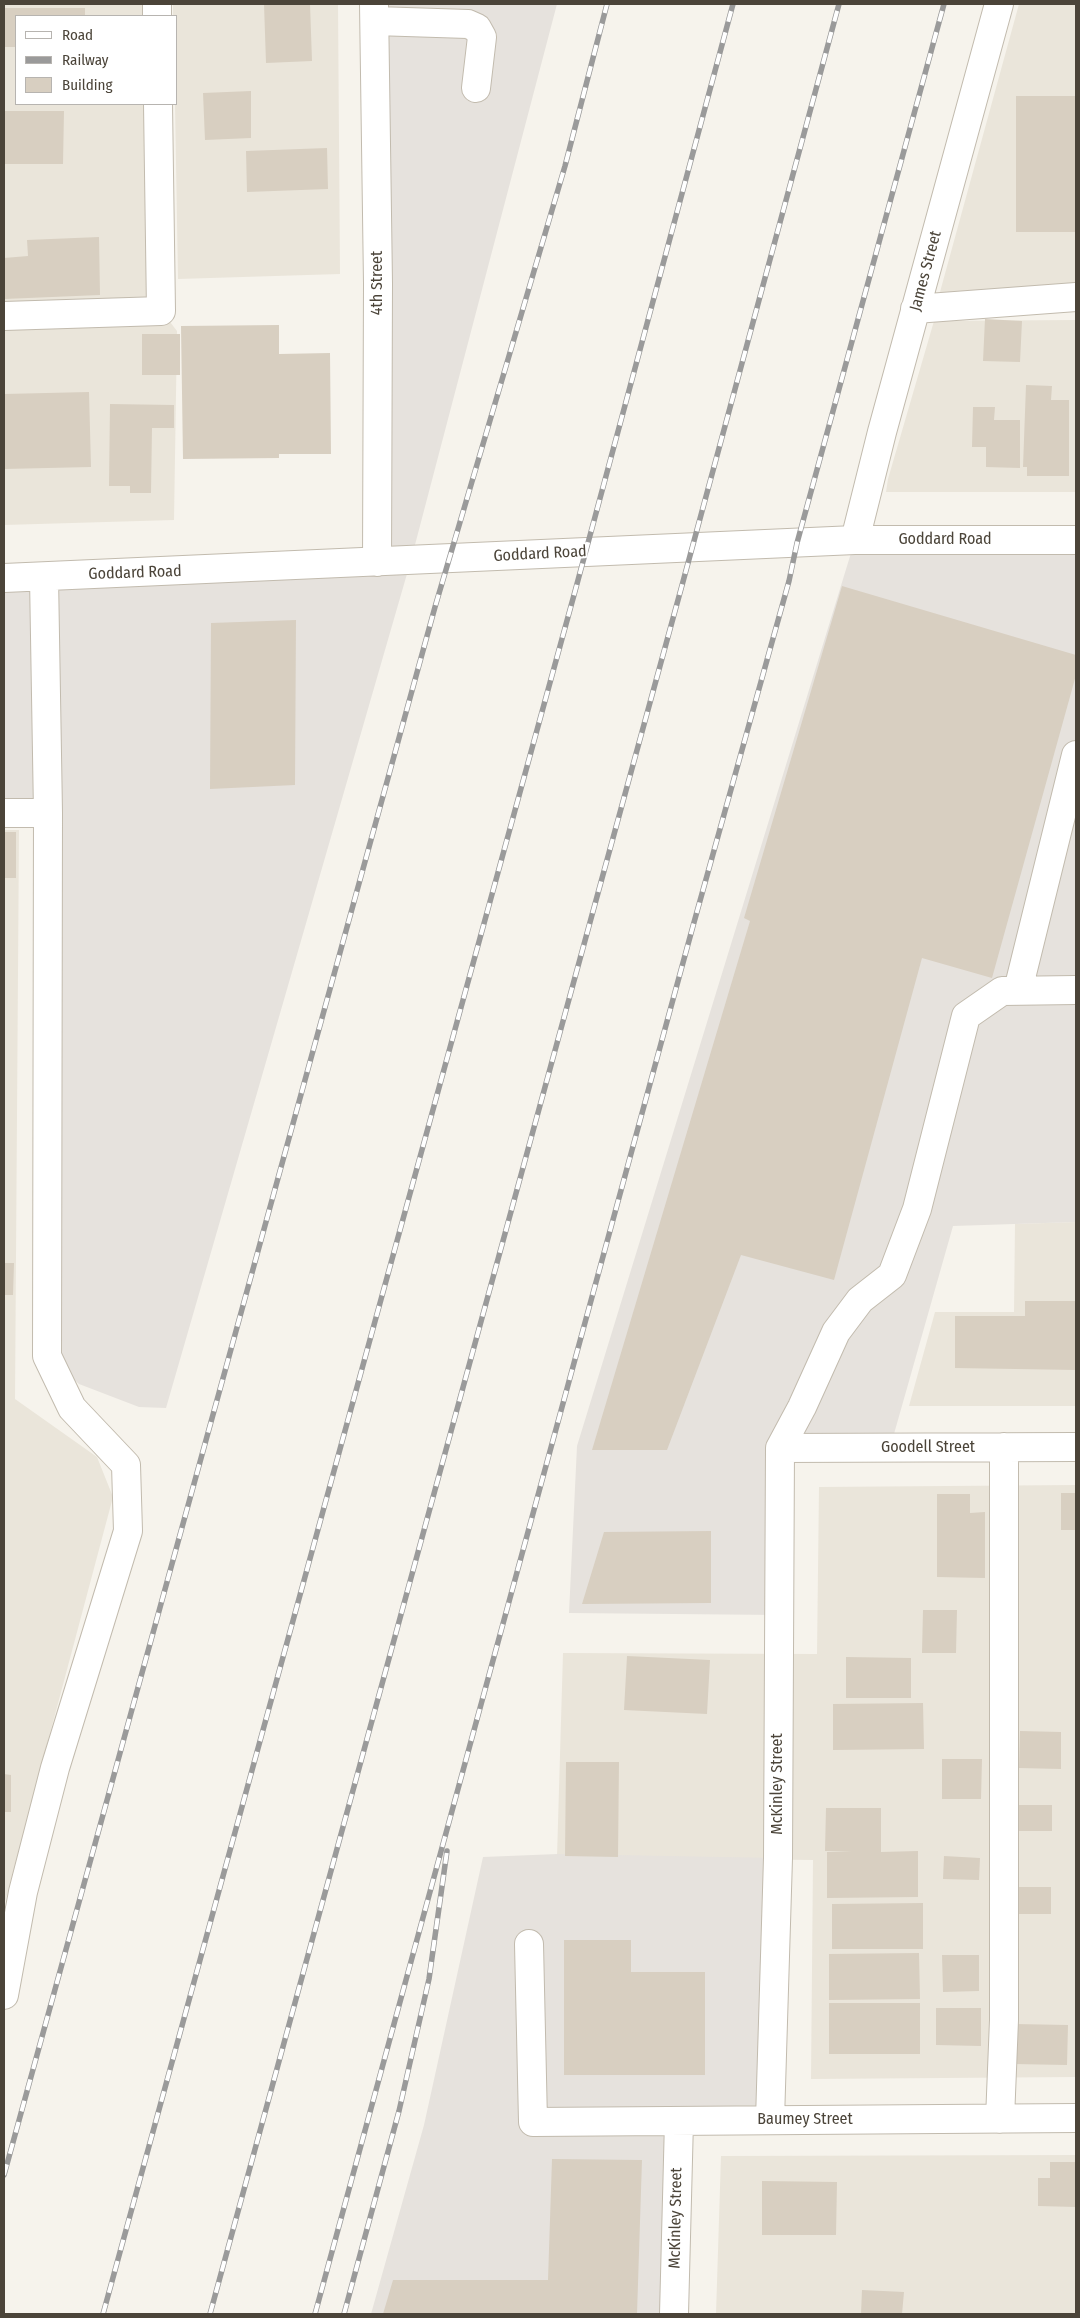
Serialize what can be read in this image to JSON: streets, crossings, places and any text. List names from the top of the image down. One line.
{"streets":{"street":["James Street","4th Street","Goddard Road","Goodell Street","McKinley Street","Baumey Street"]},"crossings":[["James Street","Goddard Road"],["4th Street","Goddard Road"],["Goodell Street","McKinley Street"],["McKinley Street","Baumey Street"]],"legend":["Road","Railway","Building"]}
